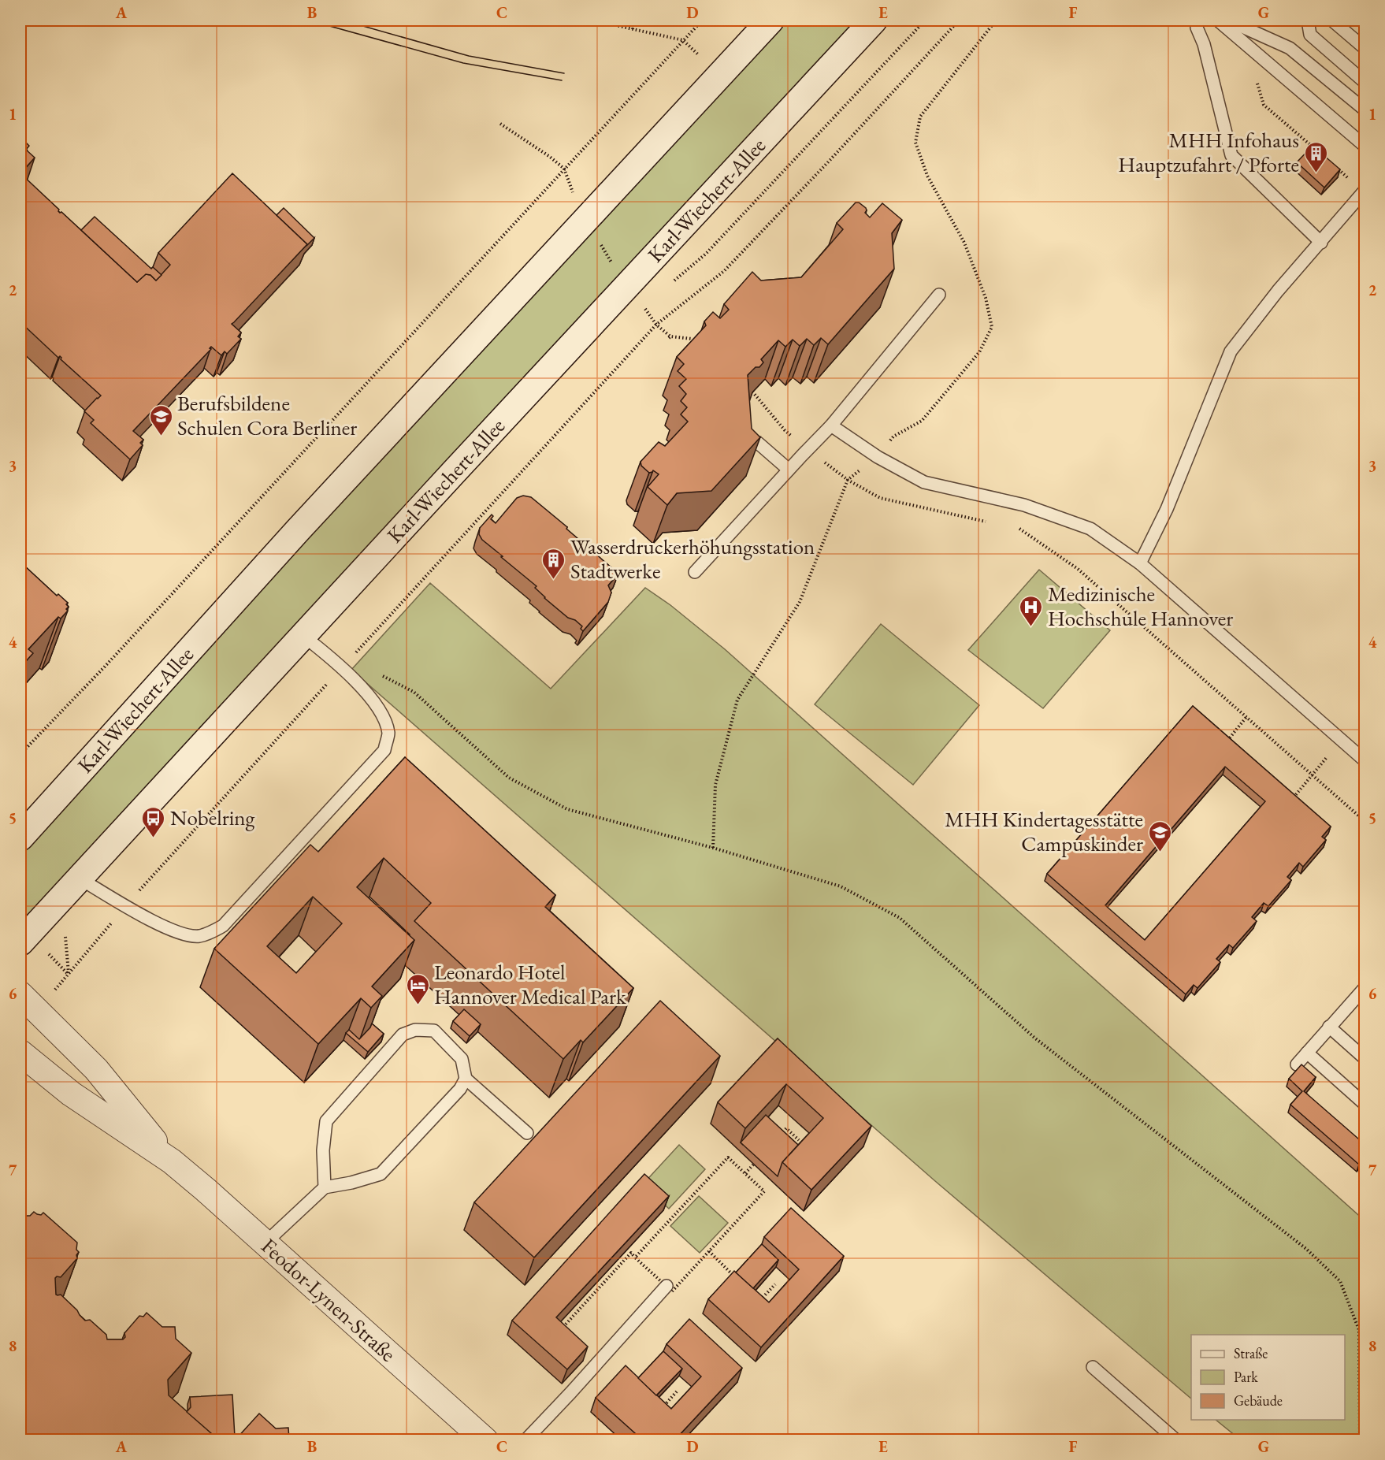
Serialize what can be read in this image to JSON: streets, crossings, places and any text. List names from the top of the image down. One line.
{"streets":{"main road":["Karl-Wiechert-Allee"],"street":["Feodor-Lynen-Straße"]},"places":{"building":["MHH Infohaus Hauptzufahrt / Pforte","Wasserdruckerhöhungsstation Stadtwerke"],"school or university":["Berufsbildene Schulen Cora Berliner","MHH Kindertagesstätte Campuskinder"],"hospital":["Medizinische Hochschule Hannover"],"bus stop":["Nobelring"],"hotel":["Leonardo Hotel Hannover Medical Park"]},"legend":["Straße","Park","Gebäude"],"grid":{"columns":["A","B","C","D","E","F","G"],"rows":["1","2","3","4","5","6","7","8"]}}
